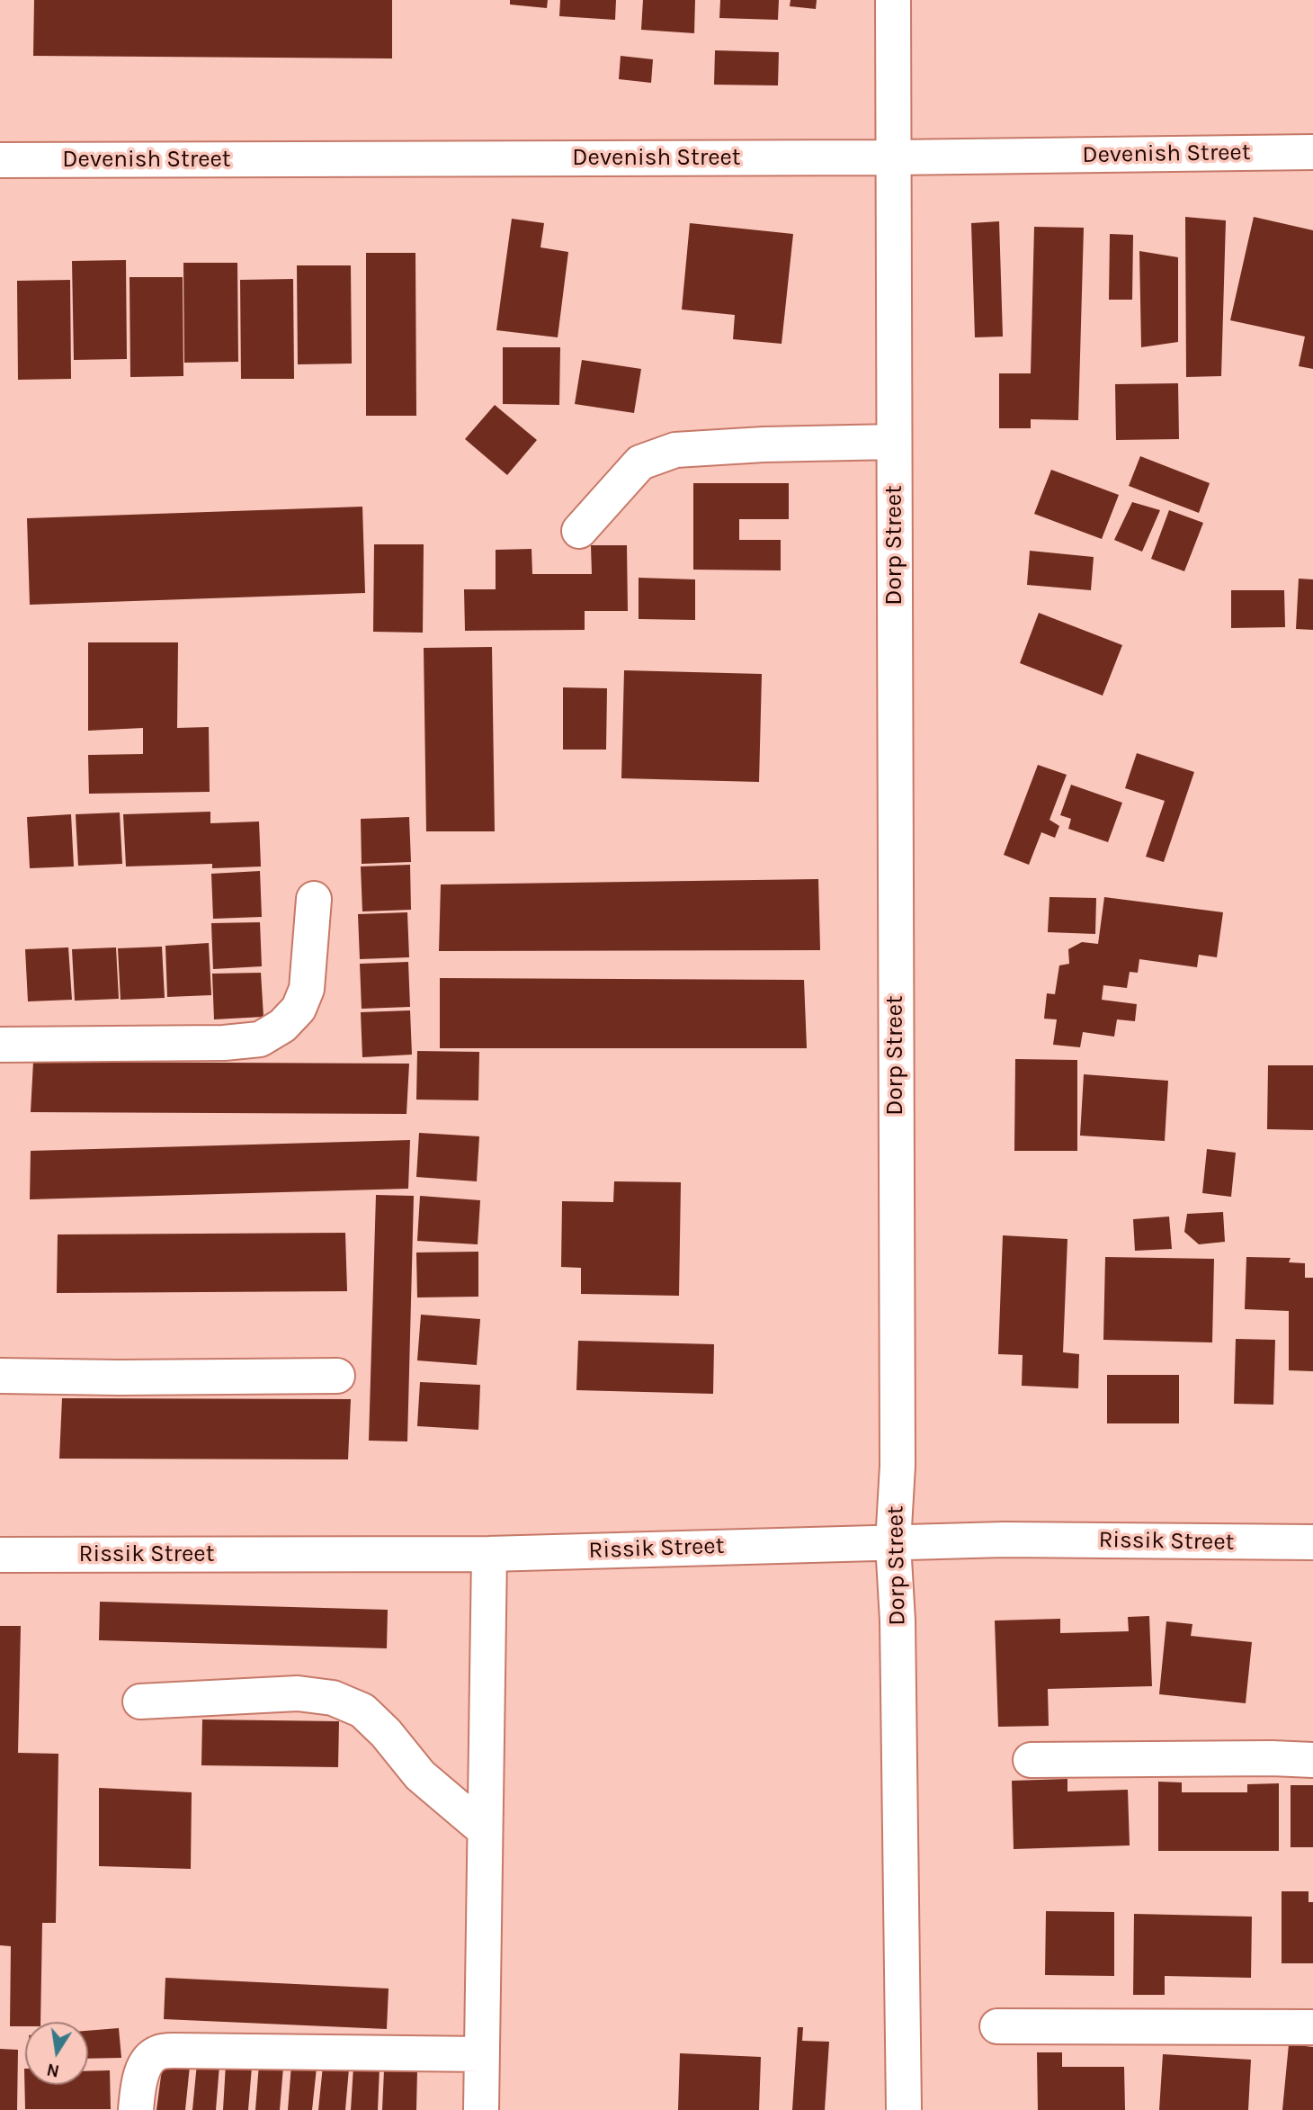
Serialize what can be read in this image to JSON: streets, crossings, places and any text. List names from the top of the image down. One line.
{"streets":{"street":["Devenish Street","Dorp Street","Rissik Street"]},"crossings":[["Devenish Street","Dorp Street"],["Dorp Street","Rissik Street"]],"north":"bottom"}
